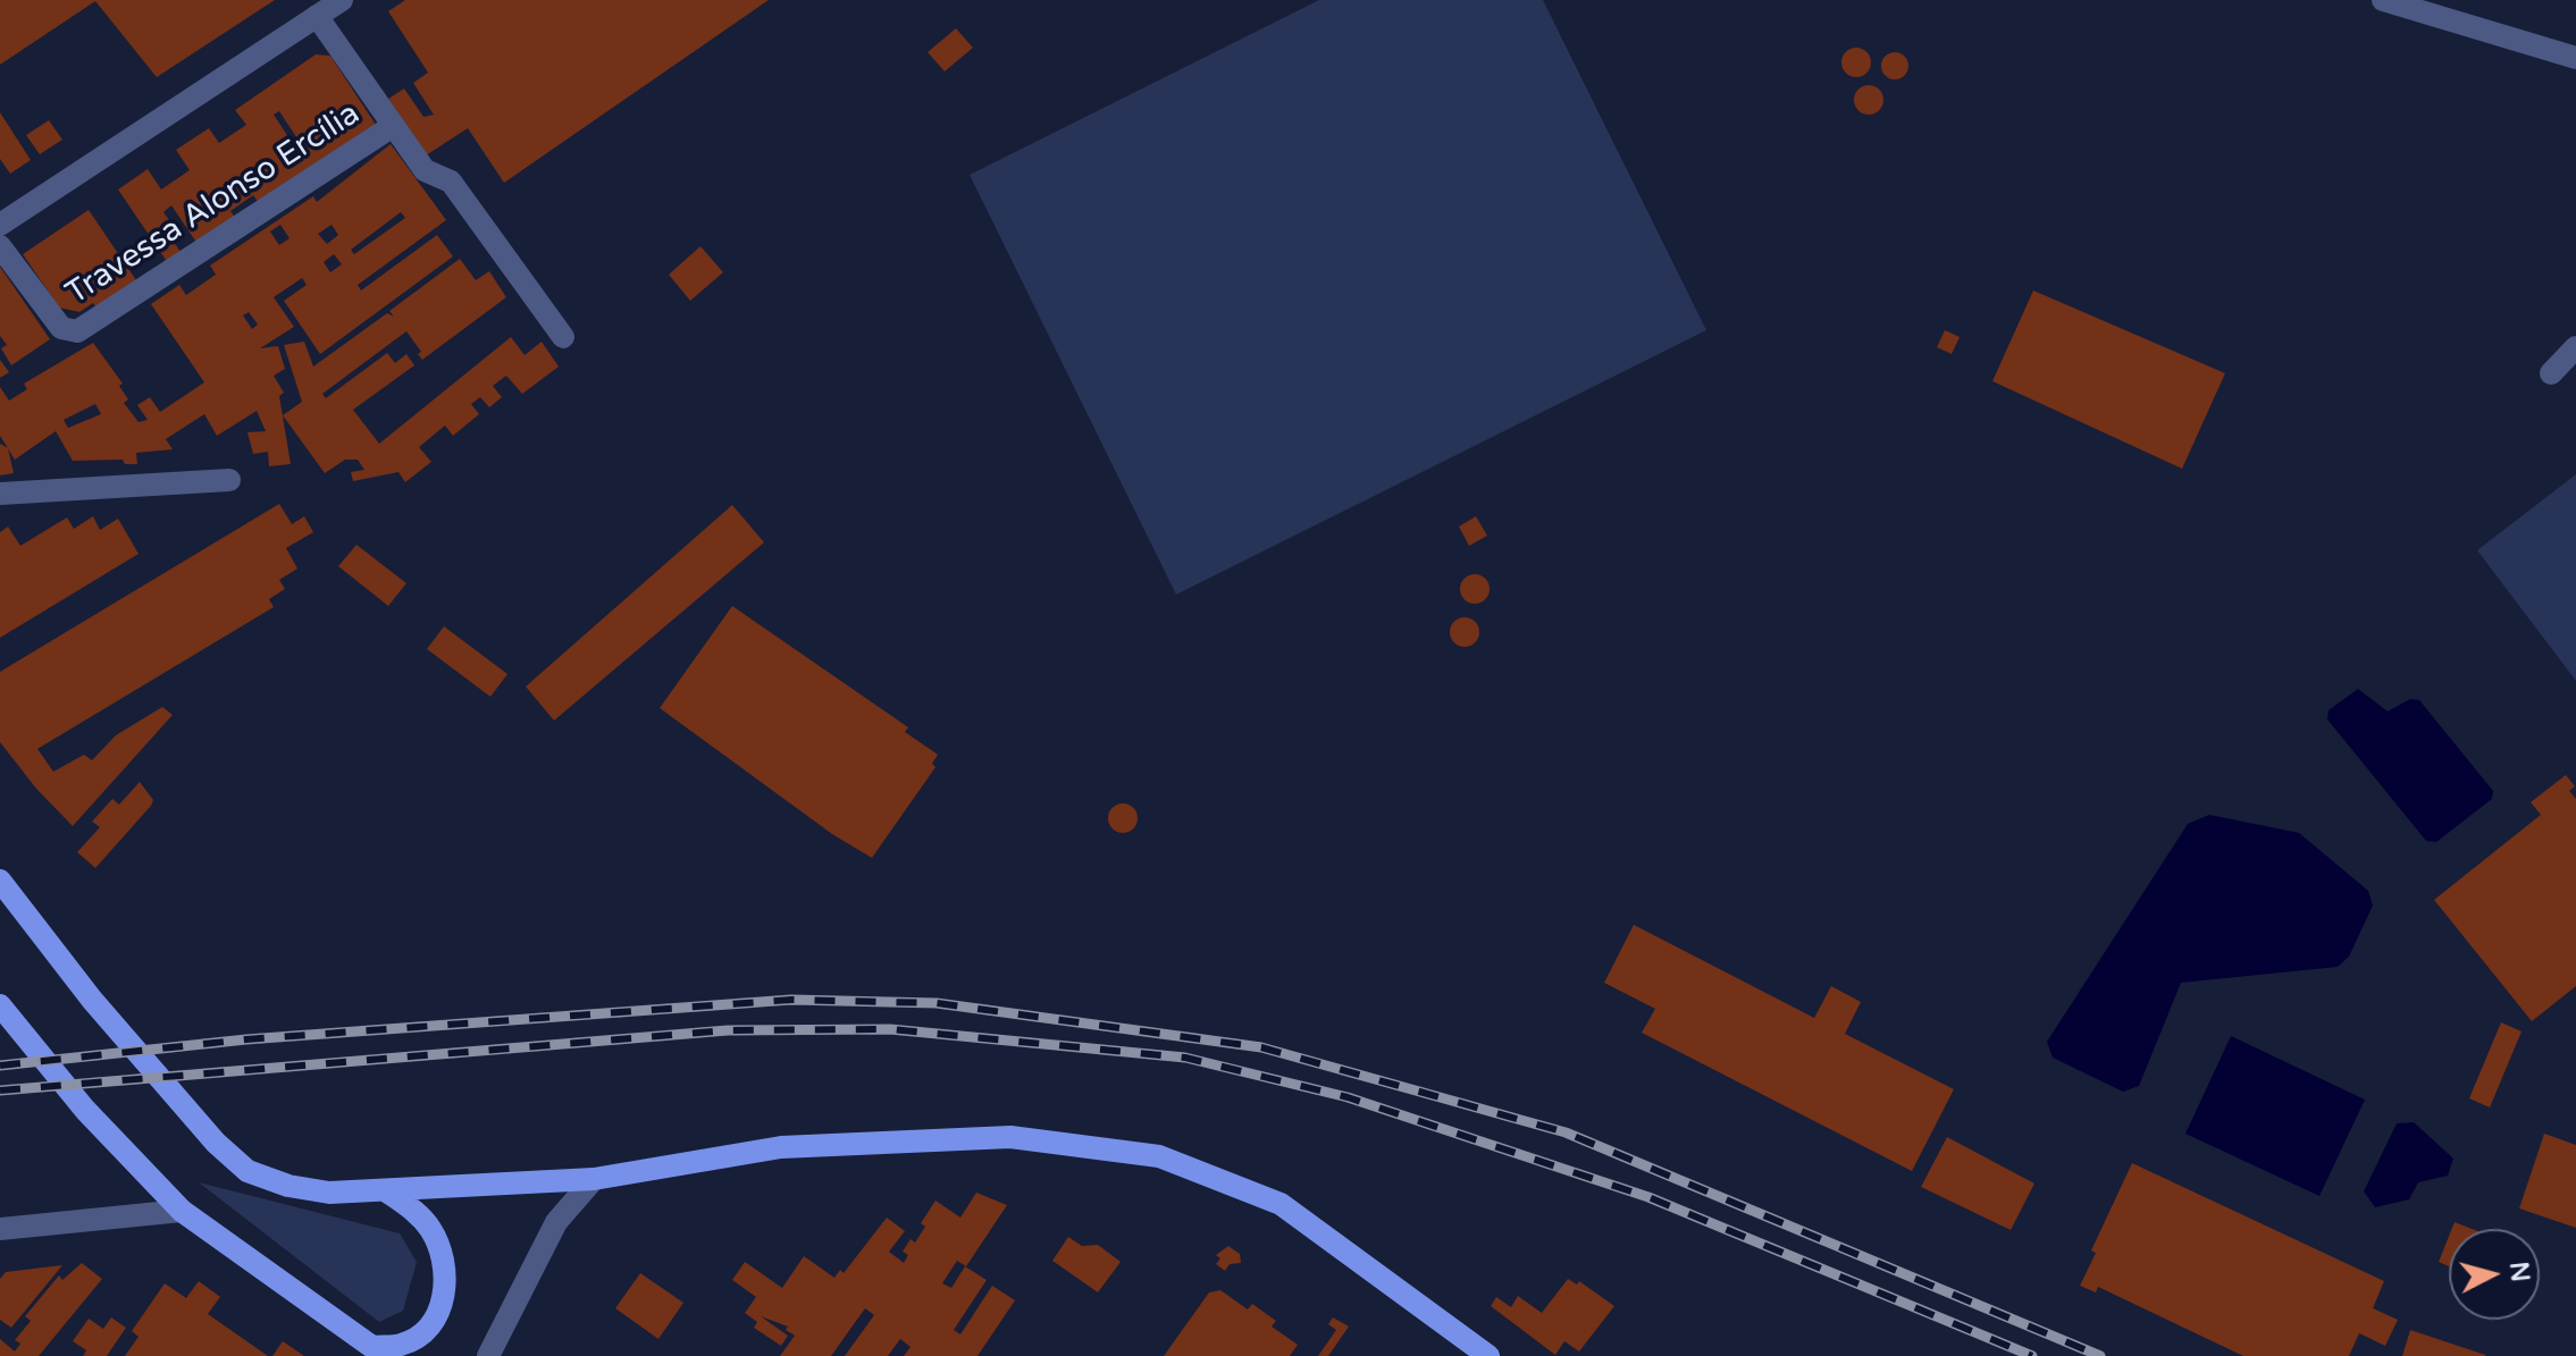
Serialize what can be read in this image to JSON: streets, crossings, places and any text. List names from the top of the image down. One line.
{"streets":{"street":["Travessa Alonso Ercília"]},"north":"right"}
